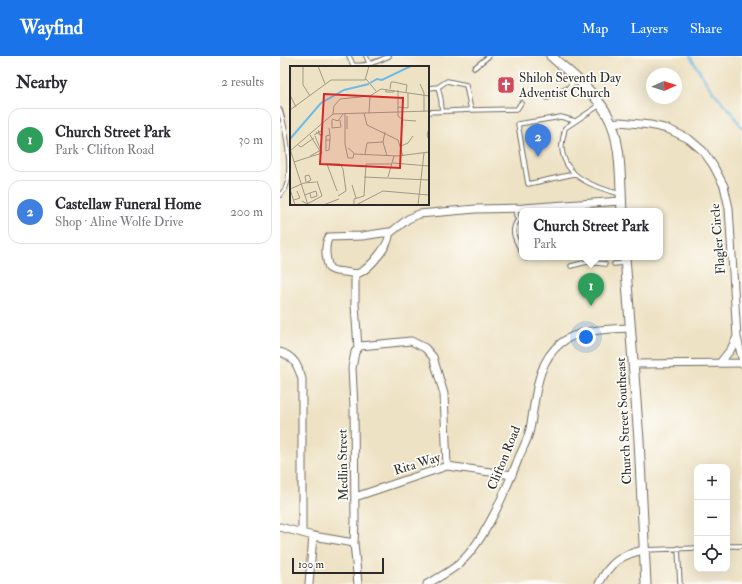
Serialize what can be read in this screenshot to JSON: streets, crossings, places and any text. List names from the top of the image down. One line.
{"streets":{"street":["Flagler Circle","Church Street Southeast","Clifton Road","Rita Way","Medlin Street"]},"crossings":[["Church Street Southeast","Clifton Road"],["Clifton Road","Rita Way"],["Rita Way","Medlin Street"]],"places":{"church":["Shiloh Seventh Day Adventist Church"]},"scale_bar":"100 m","north":"right","page":{"header":"Wayfind","nav":["Map","Layers","Share"],"heading":["Nearby","2 results"],"list":[{"mark":"1","name":"Church Street Park","note":"Park · Clifton Road","value":"30 m"},{"mark":"2","name":"Castellaw Funeral Home","note":"Shop · Aline Wolfe Drive","value":"200 m"}],"pins":["2","1"],"popup":["Church Street Park","Park"],"map_buttons":["+","−"],"scale":"100 m"}}
